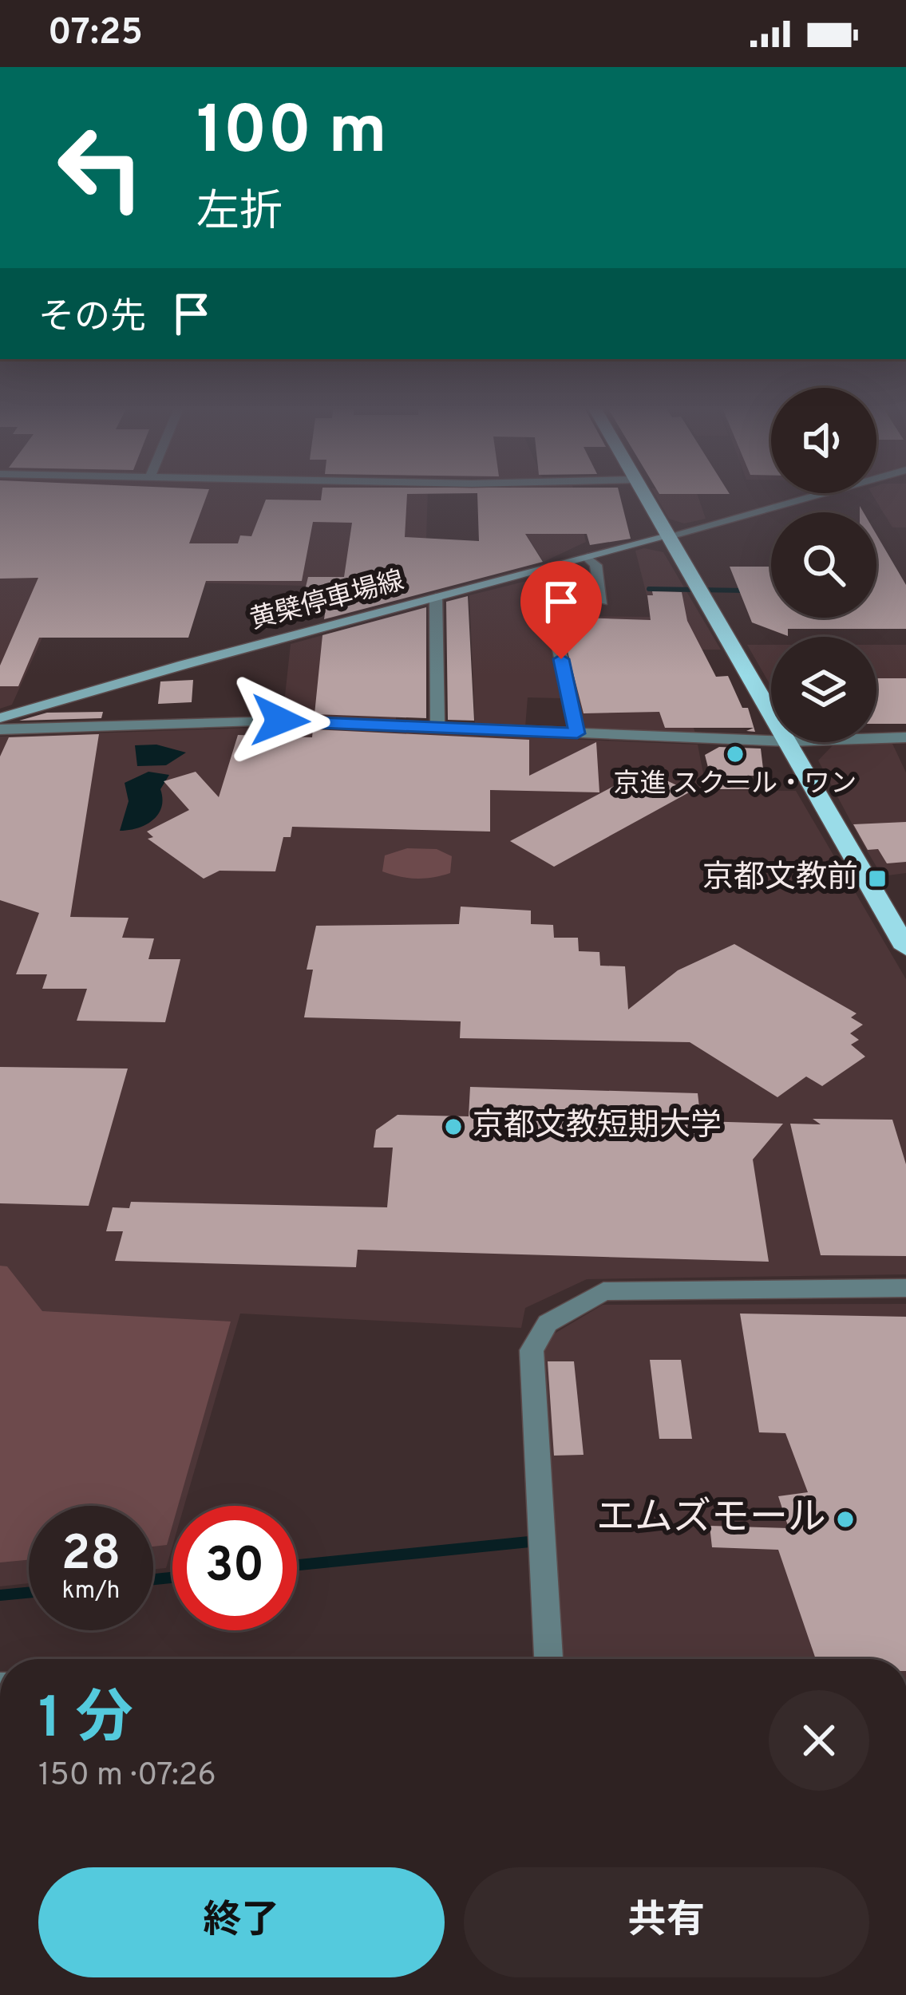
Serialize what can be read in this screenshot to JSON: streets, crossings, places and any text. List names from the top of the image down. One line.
{"streets":{"main road":["黄檗停車場線"]},"places":{"other":["京進 スクール・ワン","京都文教短期大学","エムズモール"],"transit":["京都文教前"]},"page":{"status":"07:25","turn":["100 m","左折"],"then":"その先","speed":"28 km/h","limit":"30","heading":["1 分","150 m · 07:26"],"buttons":["終了","共有"]}}
